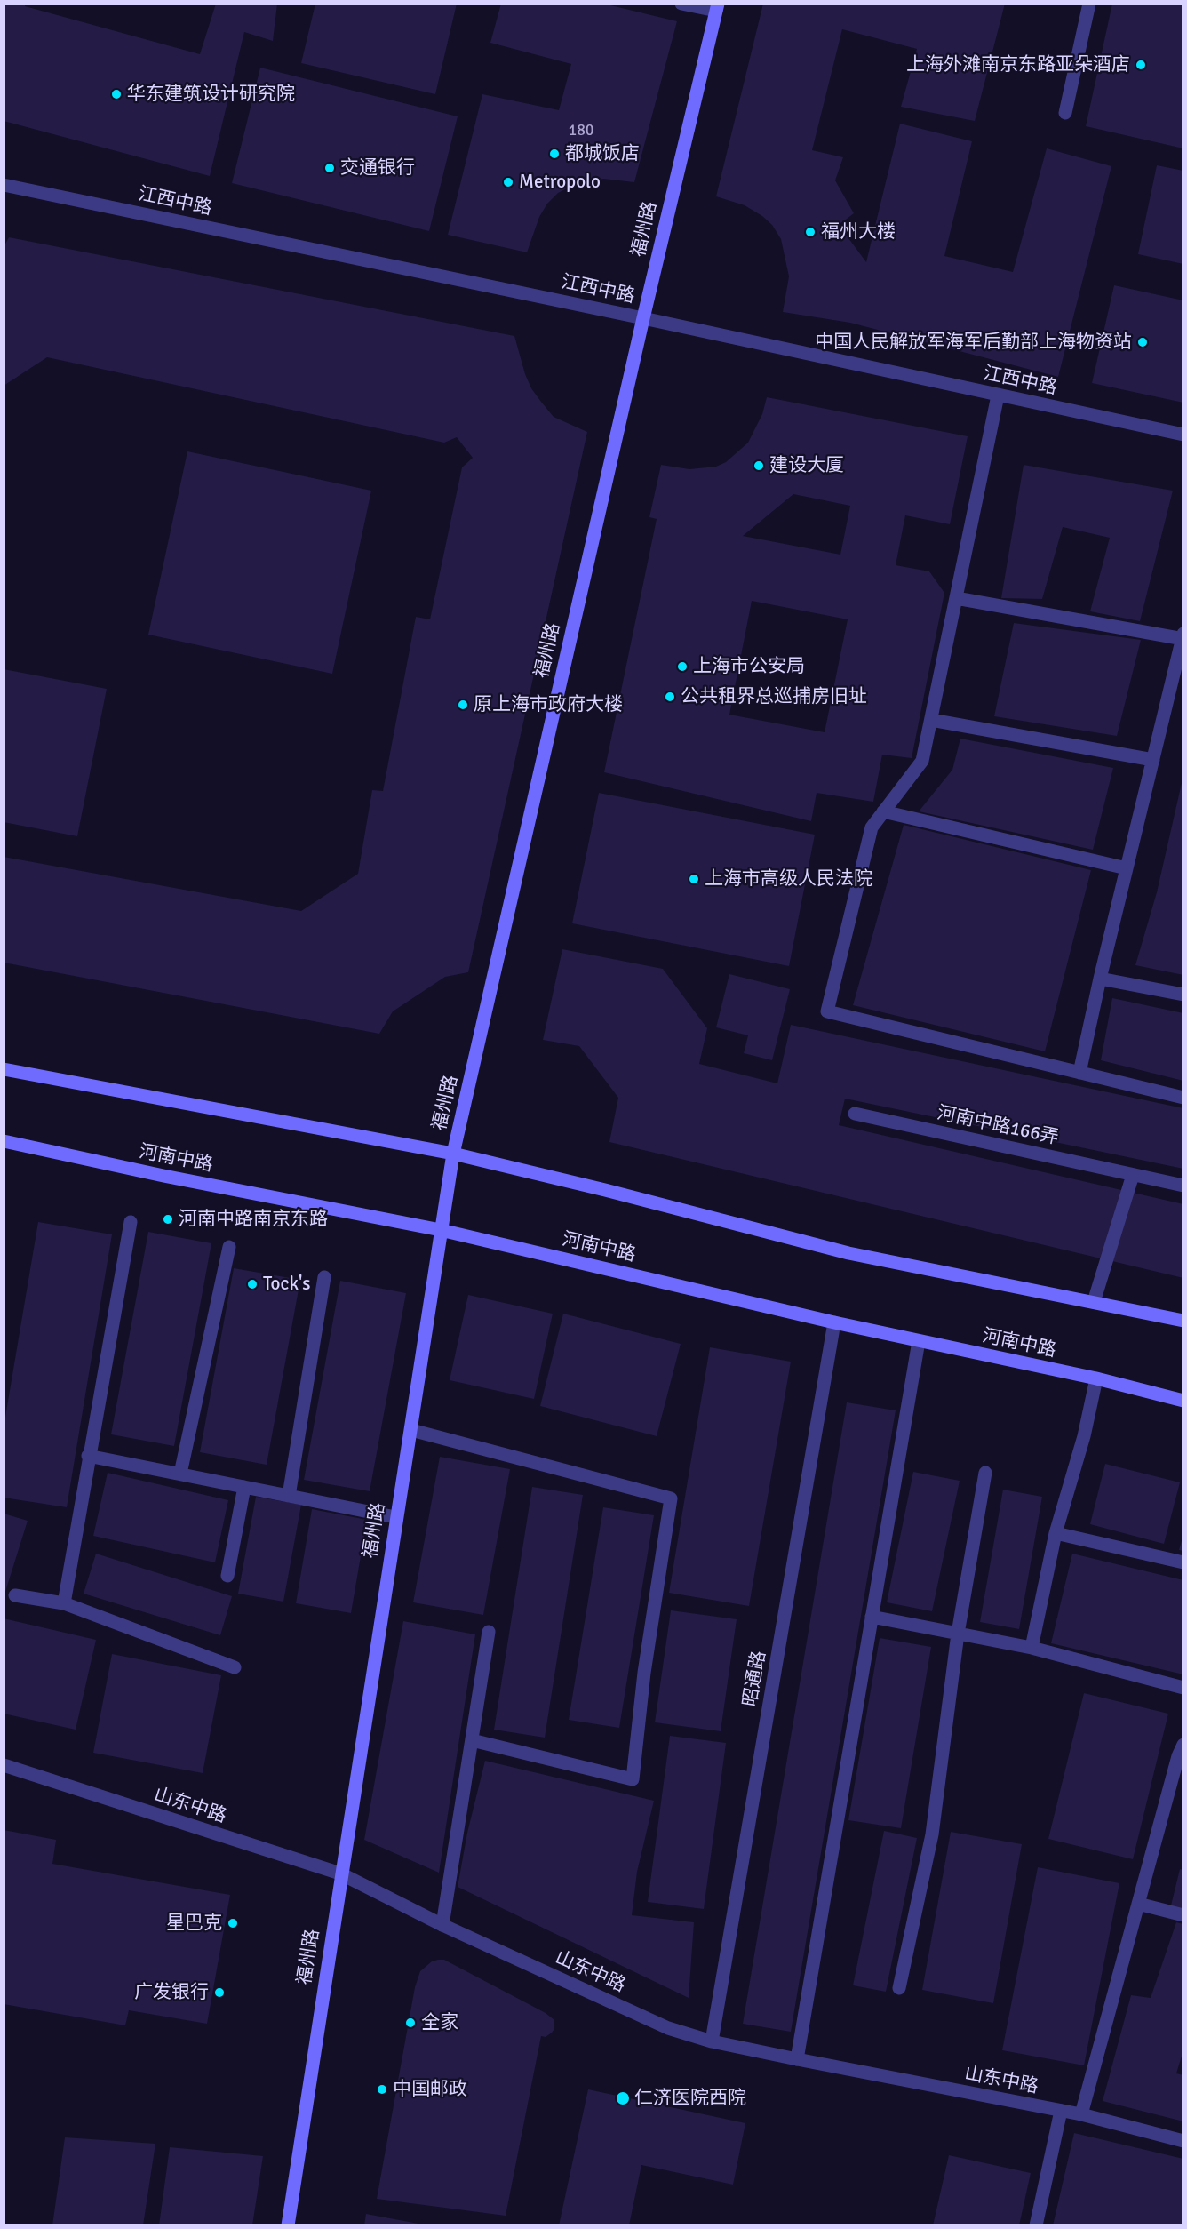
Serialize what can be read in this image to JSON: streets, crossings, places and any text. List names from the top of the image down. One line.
{"streets":{"main road":["福州路","河南中路"],"street":["江西中路","河南中路166弄","昭通路","山东中路"]},"crossings":[["江西中路","福州路"],["福州路","河南中路"],["福州路","山东中路"],["河南中路","昭通路"],["昭通路","山东中路"]],"places":["上海外滩南京东路亚朵酒店","华东建筑设计研究院","都城饭店","交通银行","Metropolo","福州大楼","中国人民解放军海军后勤部上海物资站","建设大厦","上海市公安局","公共租界总巡捕房旧址","原上海市政府大楼","上海市高级人民法院","河南中路南京东路","Tock's","星巴克","广发银行","全家","中国邮政","仁济医院西院"],"house_numbers":["180"]}
